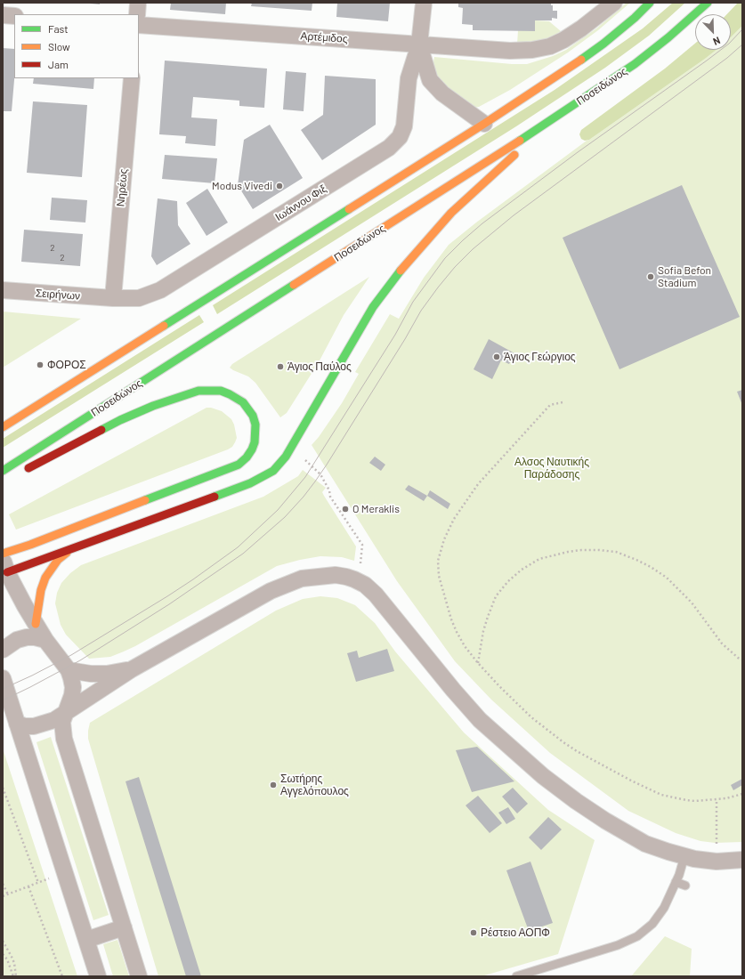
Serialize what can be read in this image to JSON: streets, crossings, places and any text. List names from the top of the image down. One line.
{"streets":{"highway":["Ποσειδώνος"],"street":["Αρτέμιδος","Νηρέως","Ιωάννου Φιξ","Σειρήνων"]},"crossings":[["Αρτέμιδος","Ιωάννου Φιξ"],["Νηρέως","Ιωάννου Φιξ"],["Νηρέως","Σειρήνων"],["Ιωάννου Φιξ","Σειρήνων"]],"parks":["Αλσος Ναυτικής Παράδοσης"],"places":["Modus Vivedi","Sofia Befon Stadium","Άγιος Γεώργιος","ΦΟΡΟΣ","Άγιος Παύλος","O Meraklis","Σωτήρης Αγγελόπουλος","Ρέστειο ΑΟΠΦ"],"house_numbers":["2","2"],"legend":["Fast","Slow","Jam"],"north":"bottom right"}
